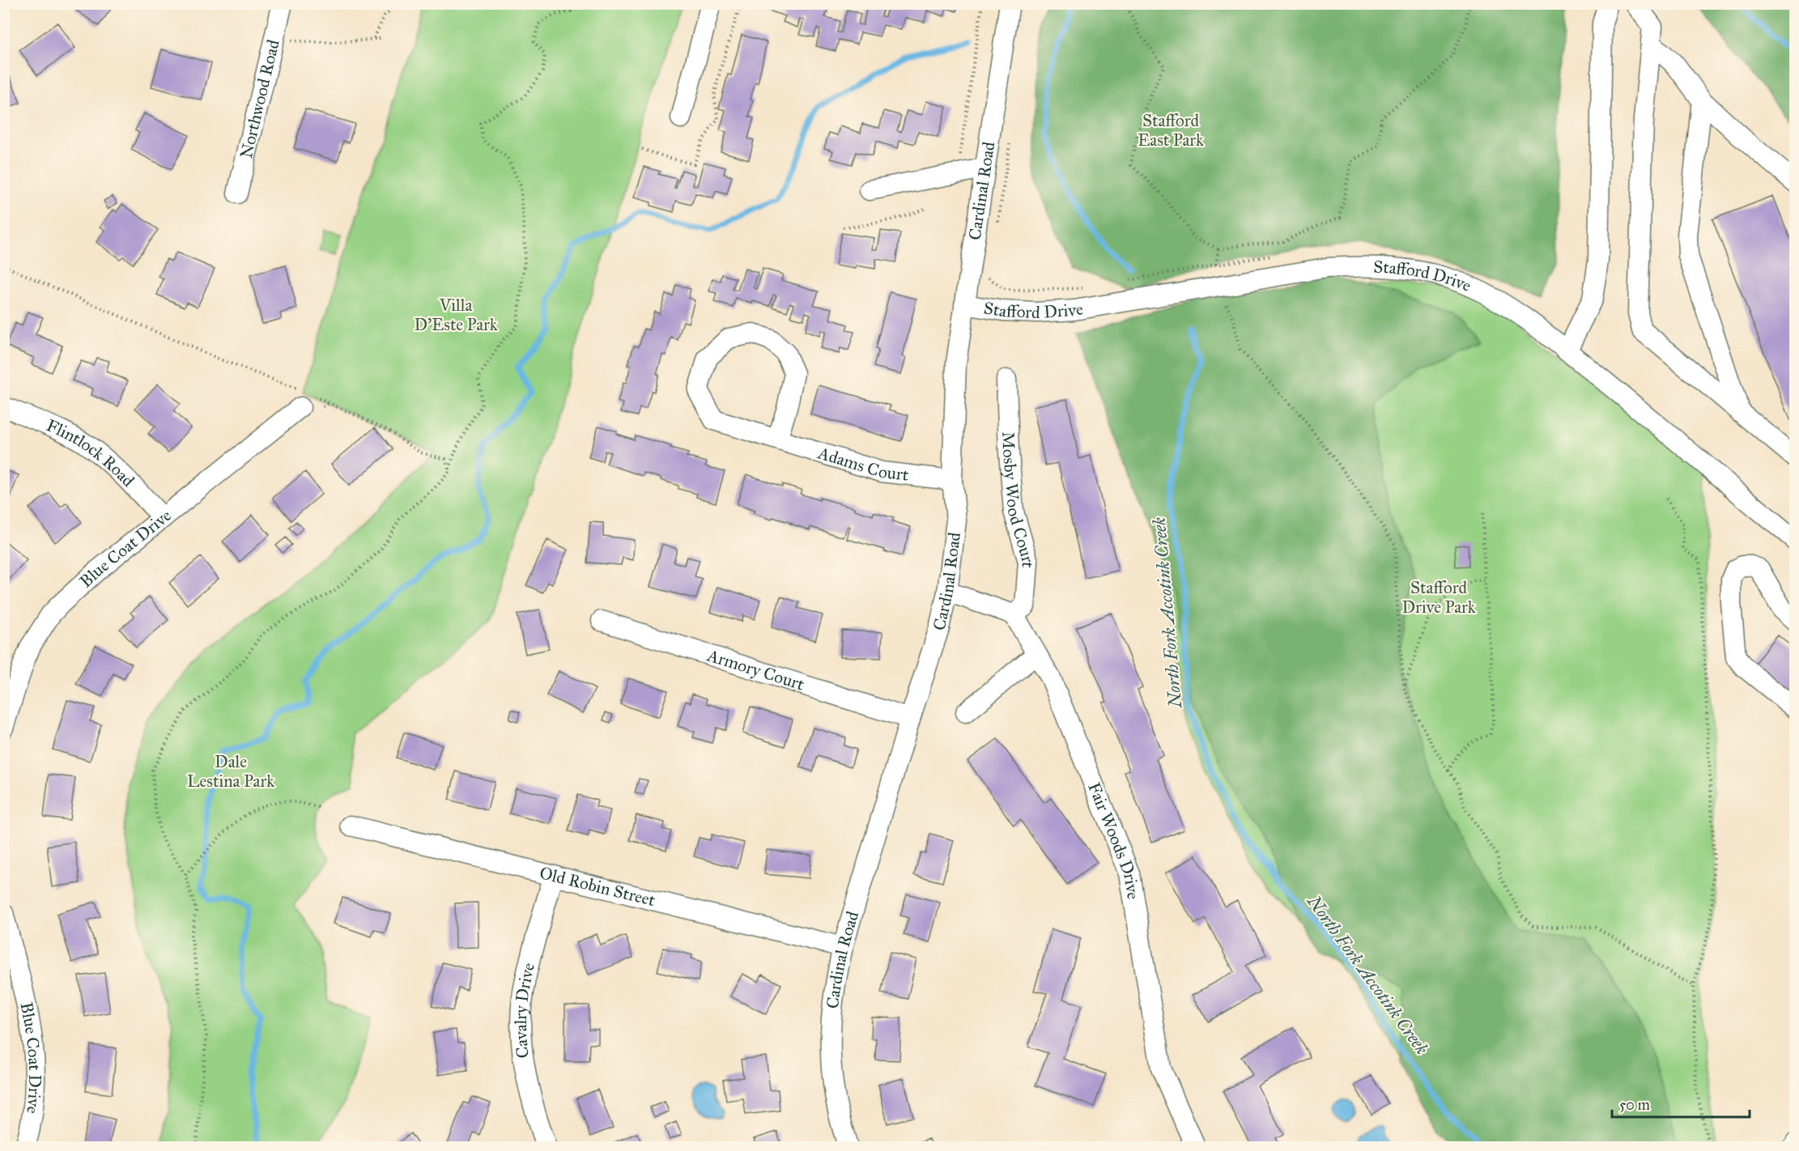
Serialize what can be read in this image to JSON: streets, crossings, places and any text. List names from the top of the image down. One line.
{"streets":{"street":["Northwood Road","Cardinal Road","Stafford Drive","Flintlock Road","Adams Court","Mosby Wood Court","Blue Coat Drive","Armory Court","Fair Woods Drive","Old Robin Street","Cavalry Drive"]},"crossings":[["Cardinal Road","Stafford Drive"],["Cardinal Road","Adams Court"],["Cardinal Road","Armory Court"],["Cardinal Road","Old Robin Street"],["Flintlock Road","Blue Coat Drive"],["Mosby Wood Court","Fair Woods Drive"],["Old Robin Street","Cavalry Drive"]],"water":["North Fork Accotink Creek"],"parks":["Stafford East Park","Villa D'Este Park","Stafford Drive Park","Dale Lestina Park"],"scale_bar":"50 m"}
